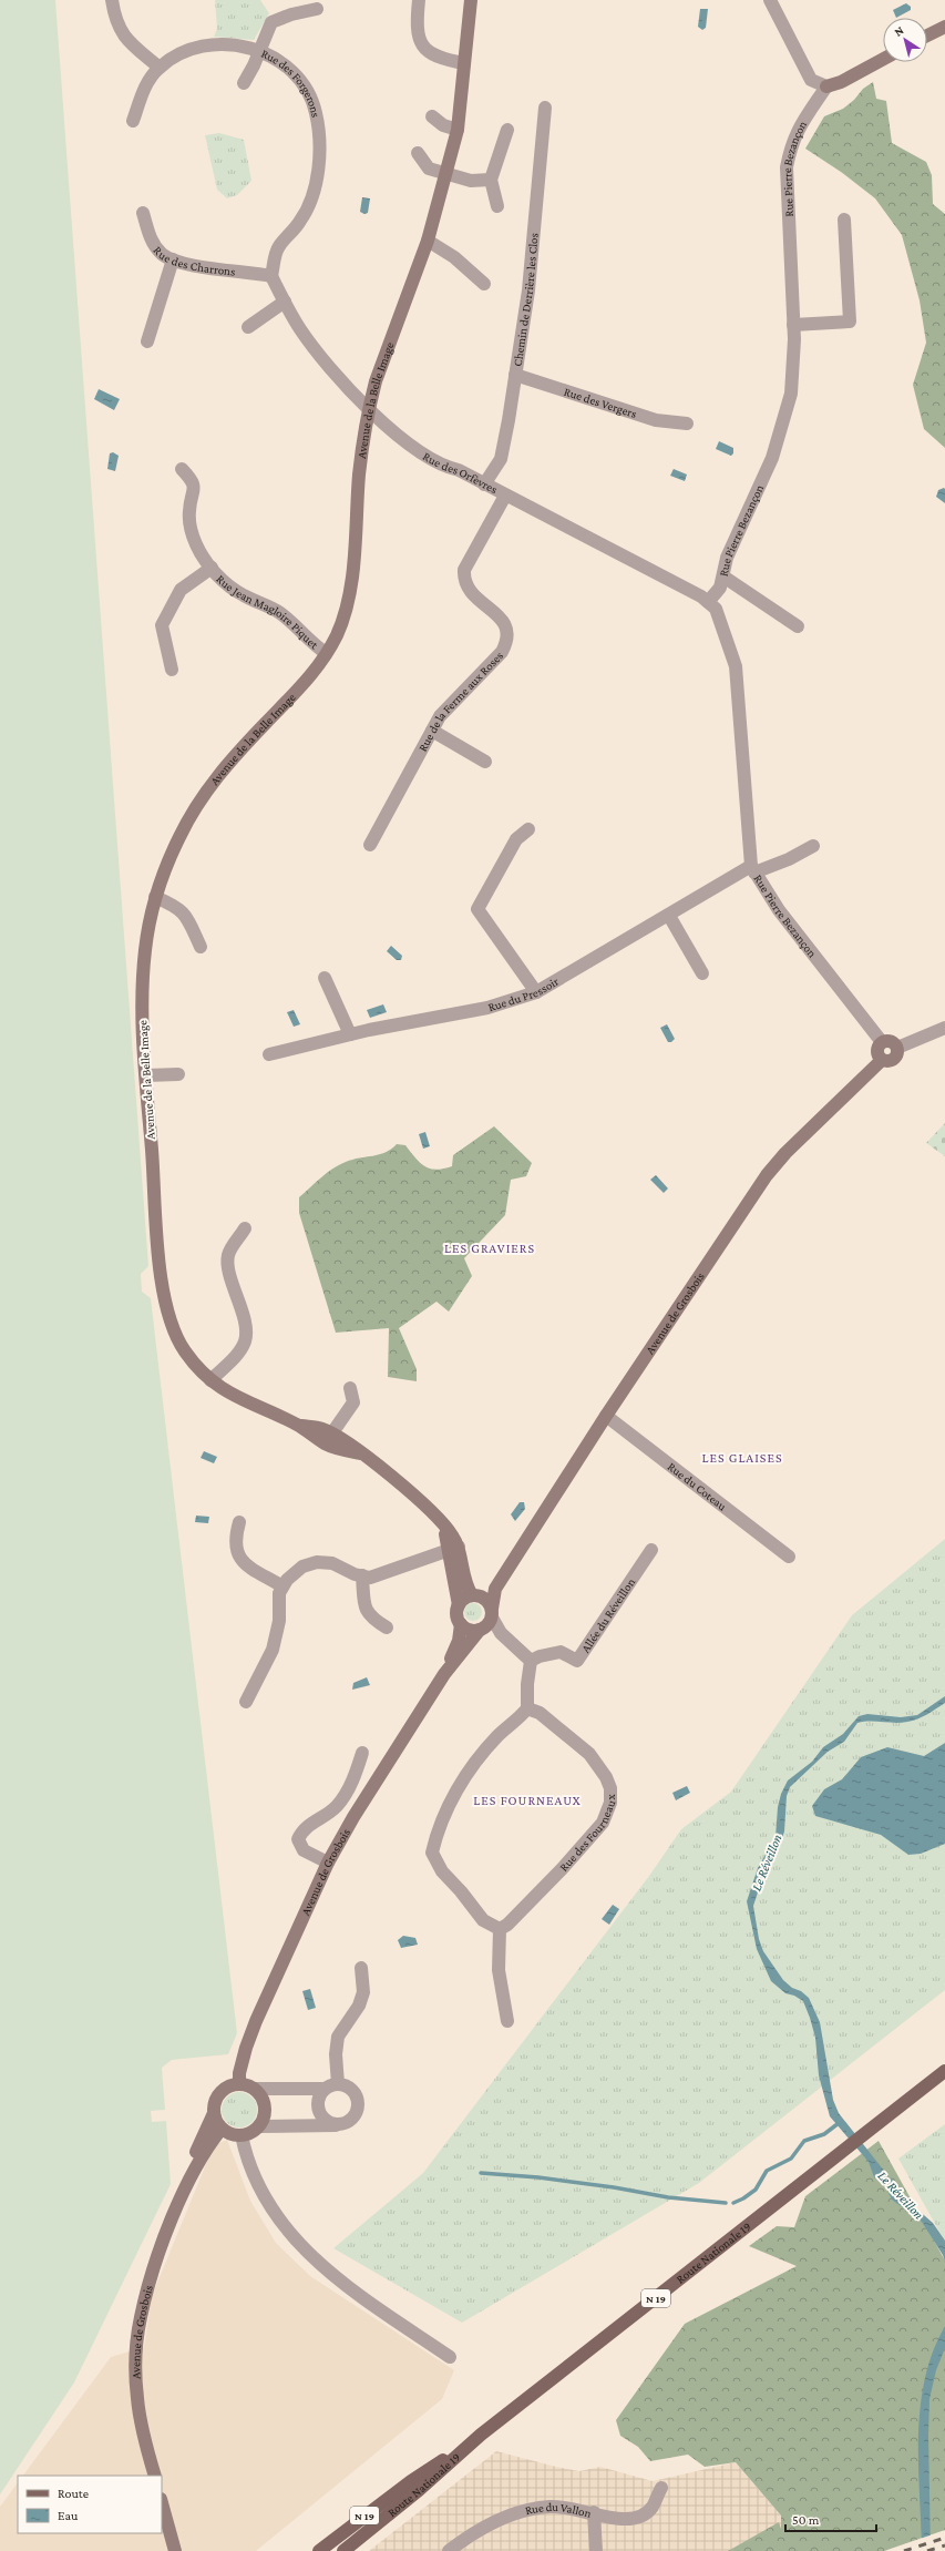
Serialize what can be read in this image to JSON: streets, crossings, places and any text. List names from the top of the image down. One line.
{"streets":{"main road":["Route Nationale 19","N 19"],"street":["Rue des Forgerons","Rue Pierre Bezançon","Rue des Charrons","Chemin de Derrière les Clos","Avenue de la Belle Image","Rue des Vergers","Rue des Orfèvres","Rue Jean Magloire Piquet","Rue de la Ferme aux Roses","Rue du Pressoir","Avenue de Grosbois","Rue du Coteau","Allée du Réveillon","Rue des Fourneaux","Rue du Vallon"]},"crossings":[["Rue des Forgerons","Rue des Charrons"],["Rue des Forgerons","Rue des Orfèvres"],["Rue Pierre Bezançon","Rue des Orfèvres"],["Rue Pierre Bezançon","Rue du Pressoir"],["Rue Pierre Bezançon","Avenue de Grosbois"],["Rue des Charrons","Rue des Orfèvres"],["Chemin de Derrière les Clos","Rue des Vergers"],["Chemin de Derrière les Clos","Rue des Orfèvres"],["Avenue de la Belle Image","Rue des Orfèvres"],["Avenue de la Belle Image","Rue Jean Magloire Piquet"],["Avenue de la Belle Image","Avenue de Grosbois"],["Rue des Orfèvres","Rue de la Ferme aux Roses"],["Avenue de Grosbois","Rue du Coteau"]],"districts":["LES GRAVIERS","LES GLAISES","LES FOURNEAUX"],"water":["Le Réveillon"],"legend":["Route","Eau"],"scale_bar":"50 m","north":"top left"}
